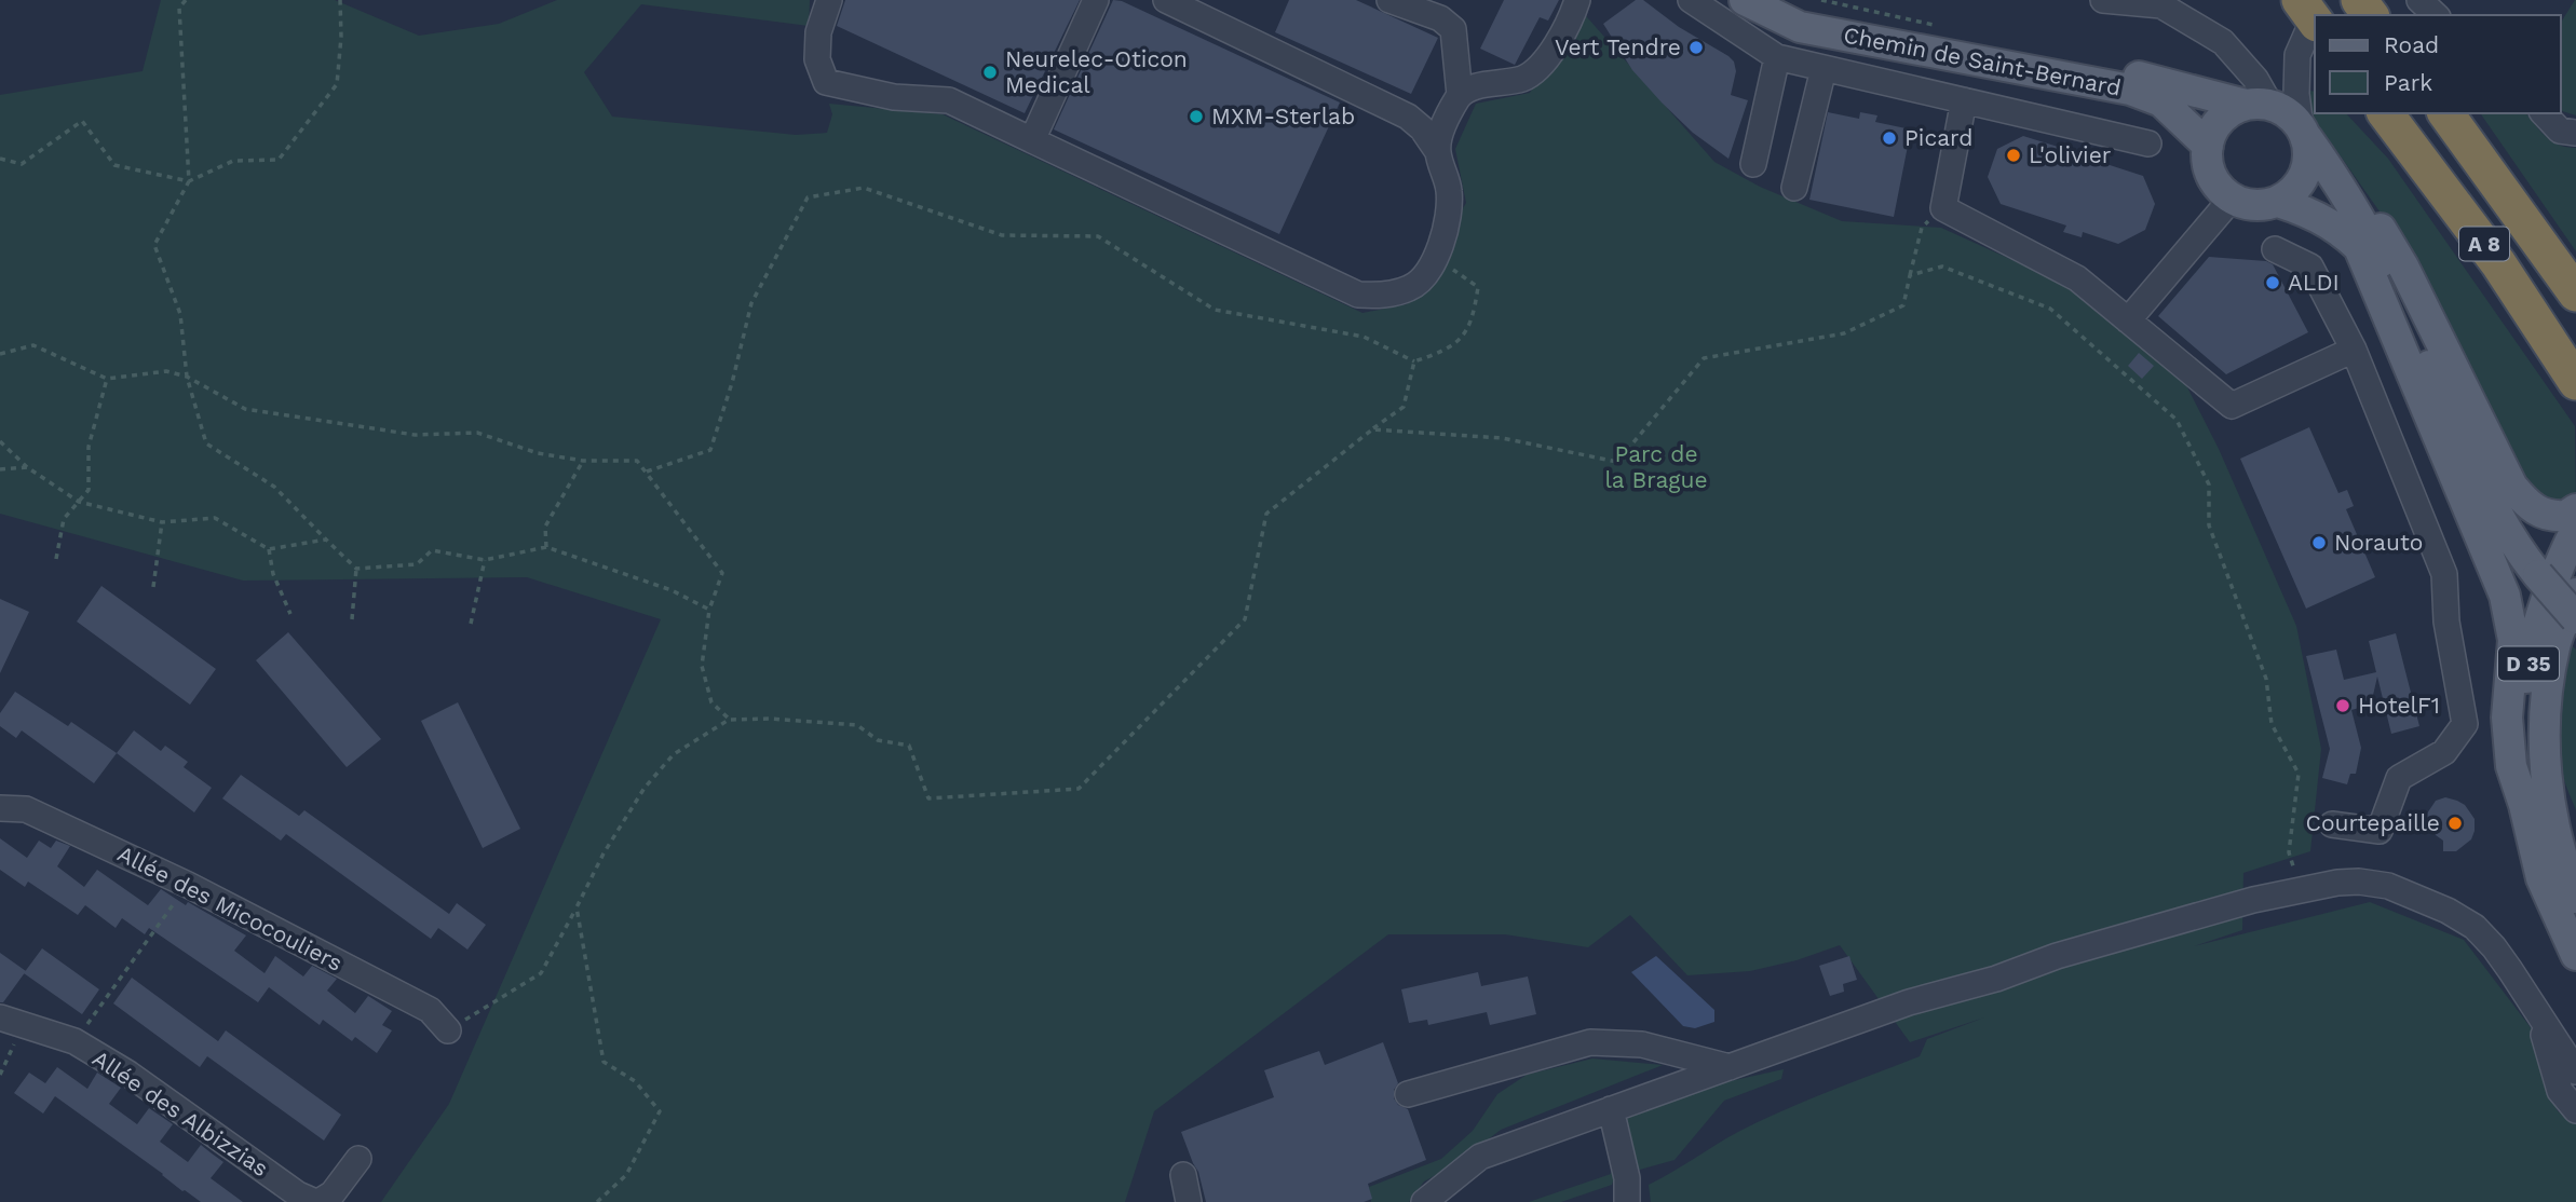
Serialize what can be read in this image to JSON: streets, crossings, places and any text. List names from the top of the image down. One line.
{"streets":{"highway":["A 8"],"main road":["Chemin de Saint-Bernard","D 35"],"street":["Allée des Micocouliers","Allée des Albizzias"]},"parks":["Parc de la Brague"],"places":["Vert Tendre","Neurelec-Oticon Medical","MXM-Sterlab","Picard","L'olivier","ALDI","Norauto","HotelF1","Courtepaille"],"legend":["Road","Park"]}
